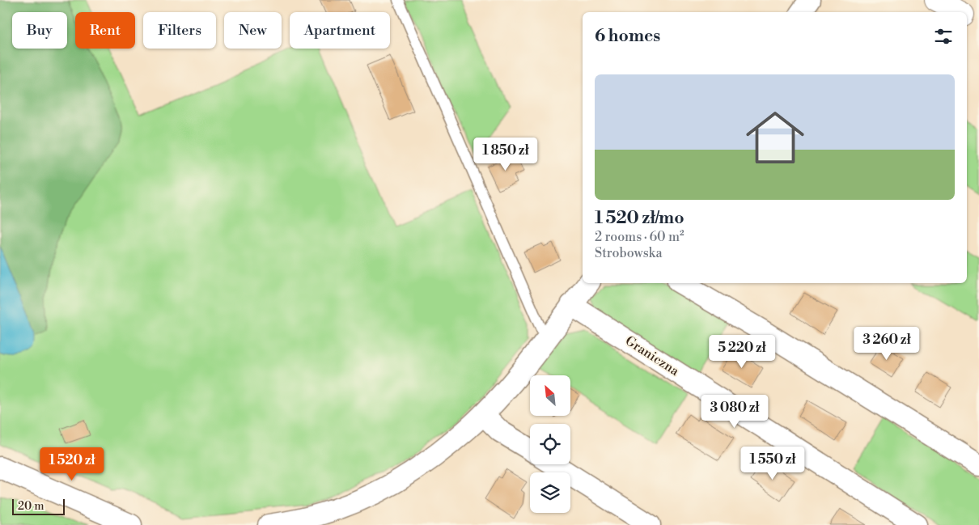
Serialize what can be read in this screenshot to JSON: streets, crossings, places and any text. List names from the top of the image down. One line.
{"streets":{"street":["Graniczna"]},"scale_bar":"20 m","north":"top left","page":{"chip":["Buy","Rent","Filters","New","Apartment"],"heading":"6 homes","list":[{"name":"1 520 zł/mo","note":"2 rooms · 60 m² · Strobowska"}],"price":["1 850 zł","3 260 zł","5 220 zł","3 080 zł","1 550 zł","1 520 zł"],"scale":"20 m"}}
